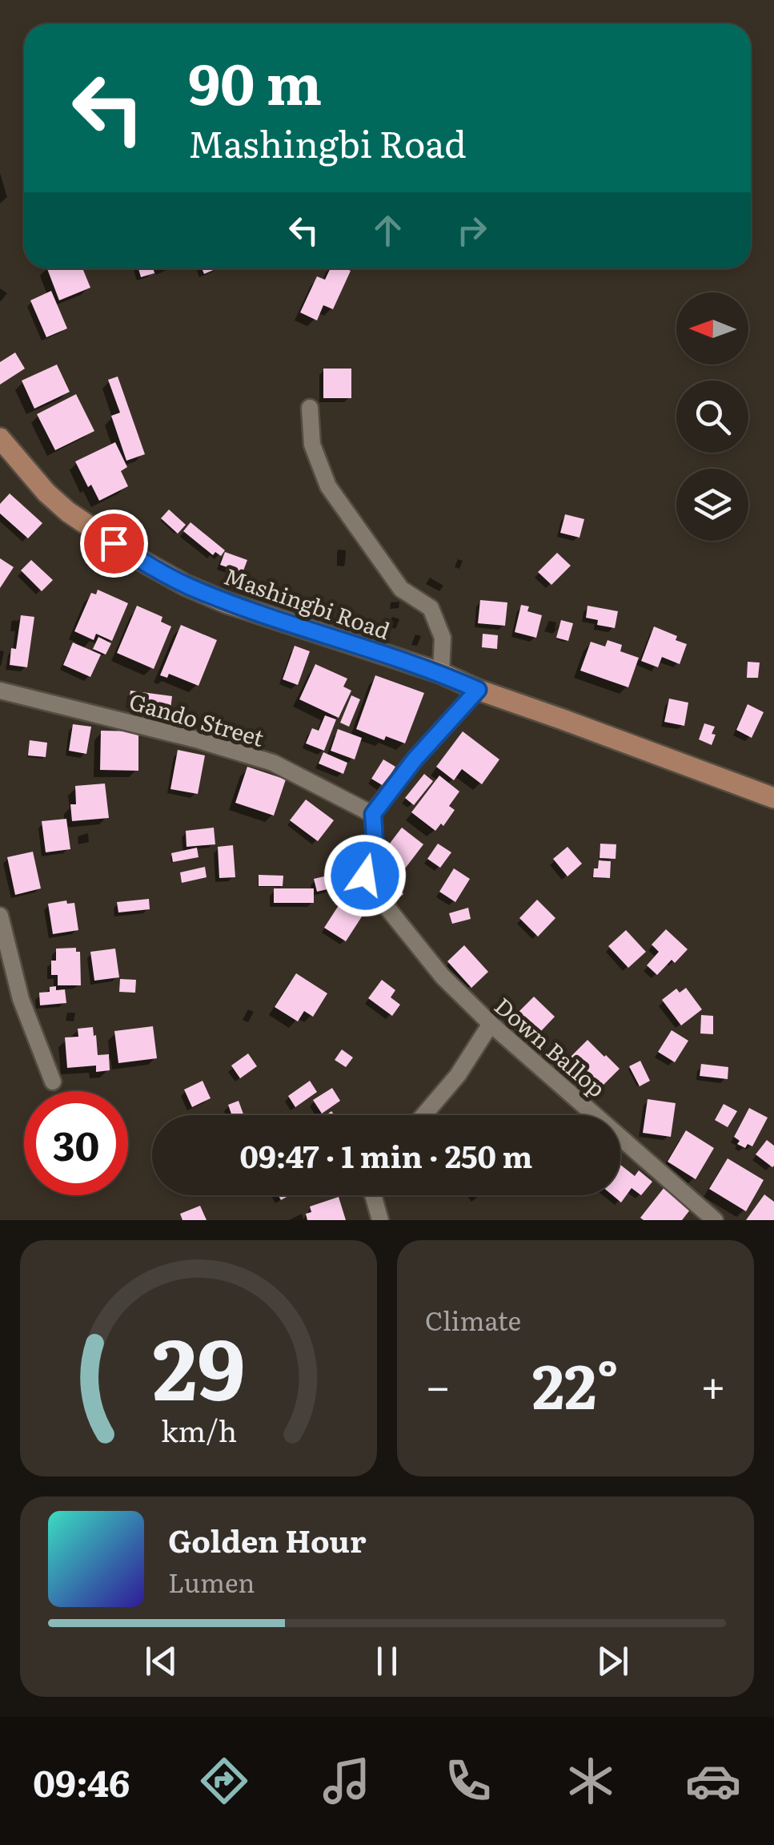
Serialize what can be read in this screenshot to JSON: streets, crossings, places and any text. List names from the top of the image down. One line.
{"streets":{"main road":["Mashingbi Road"],"street":["Gando Street","Down Ballop"]},"crossings":[["Gando Street","Down Ballop"]],"north":"left","page":{"turn":["90 m","Mashingbi Road"],"limit":"30","trip":"09:47 · 1 min · 250 m","tile":"Climate","heat":["−","22°","+"],"song":["Golden Hour","Lumen"],"tabs":"09:46","gauge":["29","km/h"]}}
